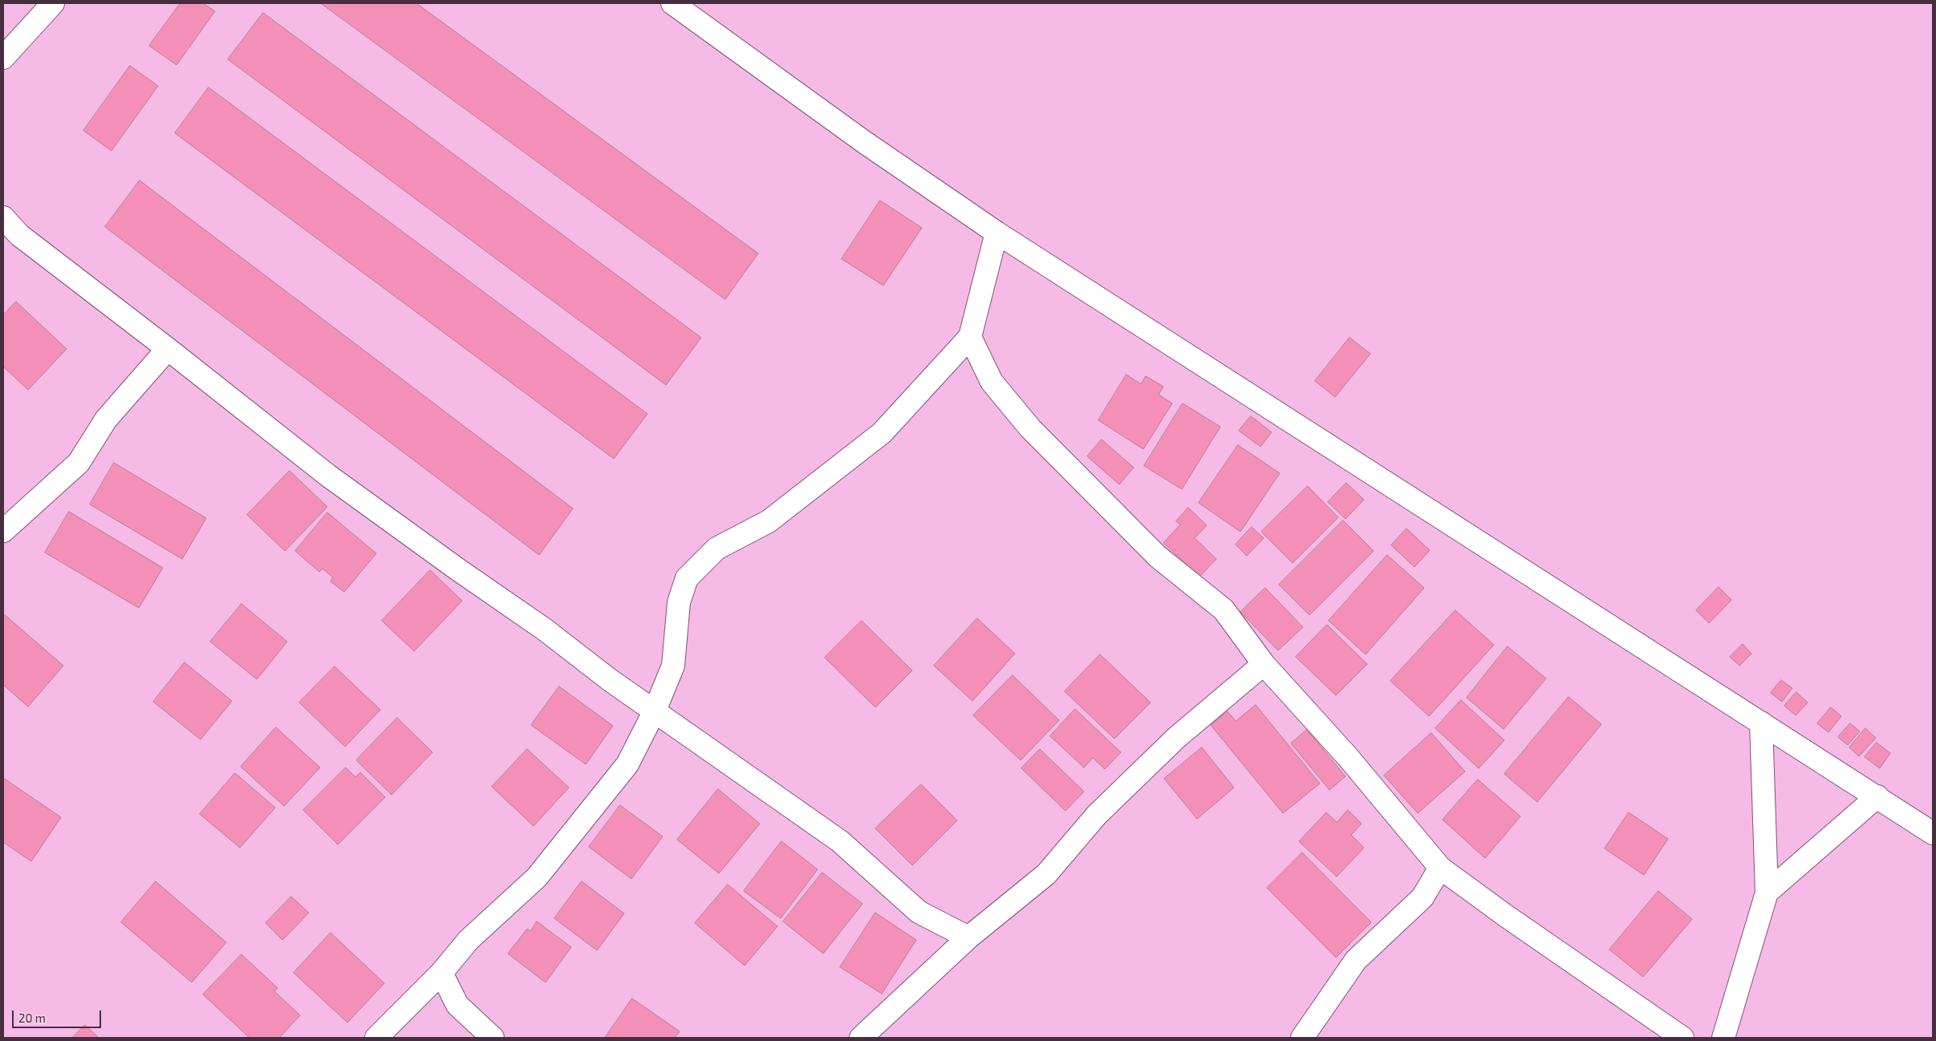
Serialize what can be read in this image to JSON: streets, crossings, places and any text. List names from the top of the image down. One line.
{"scale_bar":"20 m"}
